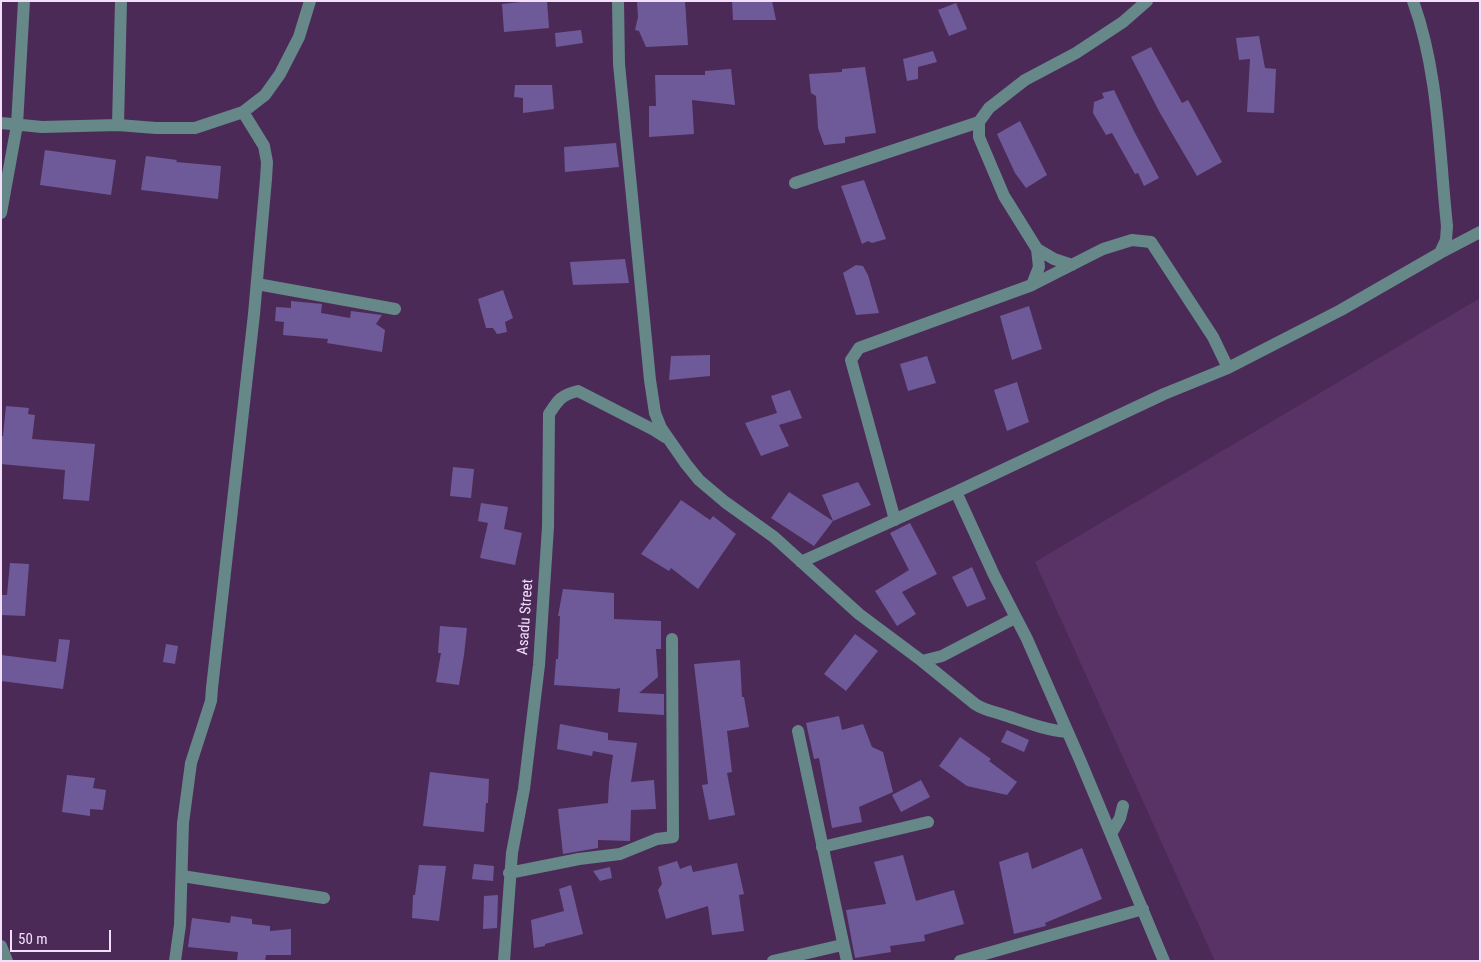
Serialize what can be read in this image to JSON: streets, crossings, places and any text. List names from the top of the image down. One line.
{"streets":{"street":["Asadu Street"]},"scale_bar":"50 m"}
